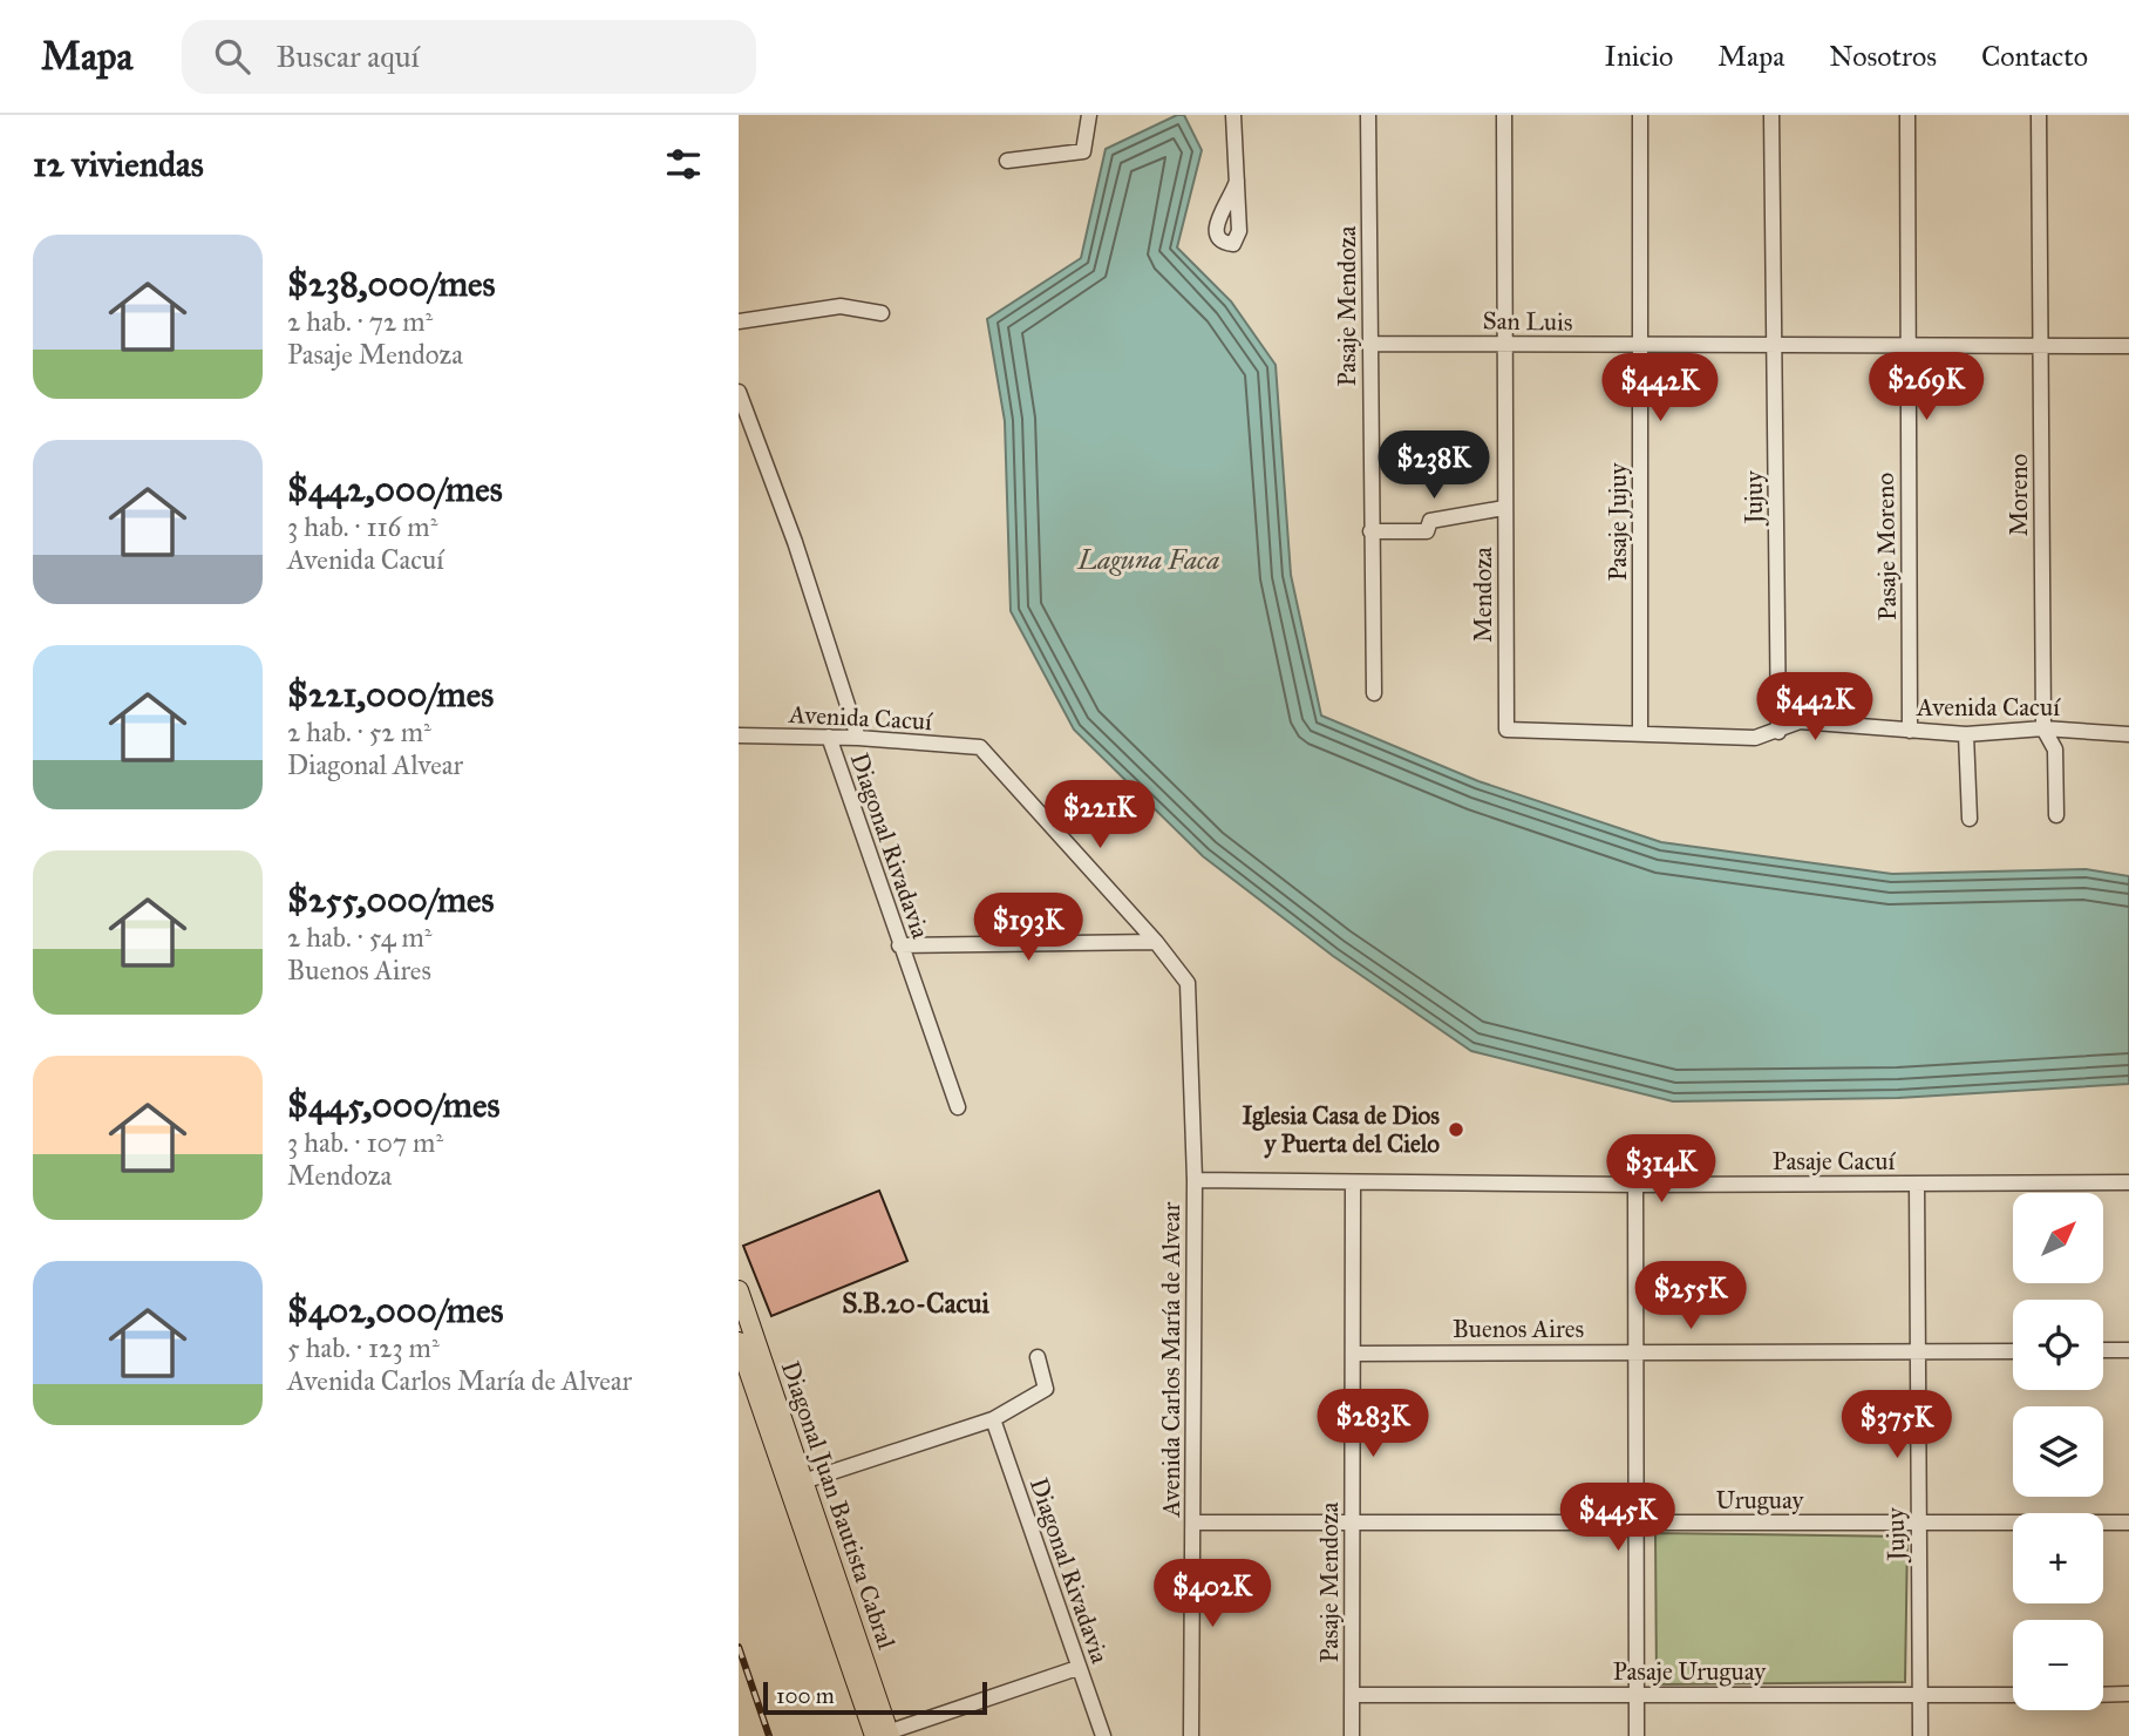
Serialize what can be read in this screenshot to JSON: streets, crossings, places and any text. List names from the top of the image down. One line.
{"streets":{"main road":["Diagonal Juan Bautista Cabral"],"street":["Pasaje Mendoza","San Luis","Moreno","Jujuy","Pasaje Jujuy","Pasaje Moreno","Mendoza","Avenida Cacuí","Diagonal Rivadavia","Pasaje Cacuí","Buenos Aires","Avenida Carlos María de Alvear","Uruguay","Pasaje Uruguay"]},"crossings":[["Pasaje Mendoza","San Luis"],["Pasaje Mendoza","Pasaje Cacuí"],["Pasaje Mendoza","Buenos Aires"],["Pasaje Mendoza","Uruguay"],["Pasaje Mendoza","Pasaje Uruguay"],["San Luis","Moreno"],["San Luis","Jujuy"],["San Luis","Pasaje Jujuy"],["San Luis","Pasaje Moreno"],["San Luis","Mendoza"],["Moreno","Avenida Cacuí"],["Jujuy","Avenida Cacuí"],["Jujuy","Pasaje Cacuí"],["Jujuy","Buenos Aires"],["Jujuy","Uruguay"],["Jujuy","Pasaje Uruguay"],["Pasaje Jujuy","Avenida Cacuí"],["Pasaje Moreno","Avenida Cacuí"],["Mendoza","Avenida Cacuí"],["Avenida Cacuí","Diagonal Rivadavia"],["Avenida Cacuí","Avenida Carlos María de Alvear"],["Pasaje Cacuí","Avenida Carlos María de Alvear"],["Avenida Carlos María de Alvear","Uruguay"]],"districts":["S.B.20-Cacui"],"water":["Laguna Faca"],"places":["Iglesia Casa de Dios y Puerta del Cielo"],"scale_bar":"100 m","north":"top right","page":{"header":"Mapa","search":"Buscar aquí","nav":["Inicio","Mapa","Nosotros","Contacto"],"heading":"12 viviendas","list":[{"name":"$238,000/mes","note":"2 hab. · 72 m² · Pasaje Mendoza"},{"name":"$442,000/mes","note":"3 hab. · 116 m² · Avenida Cacuí"},{"name":"$221,000/mes","note":"2 hab. · 52 m² · Diagonal Alvear"},{"name":"$255,000/mes","note":"2 hab. · 54 m² · Buenos Aires"},{"name":"$445,000/mes","note":"3 hab. · 107 m² · Mendoza"},{"name":"$402,000/mes","note":"5 hab. · 123 m² · Avenida Carlos María de Alvear"}],"price":["$269K","$442K","$238K","$442K","$221K","$193K","$314K","$255K","$283K","$375K","$445K","$402K"],"map_buttons":["+","−"],"scale":"100 m"}}
